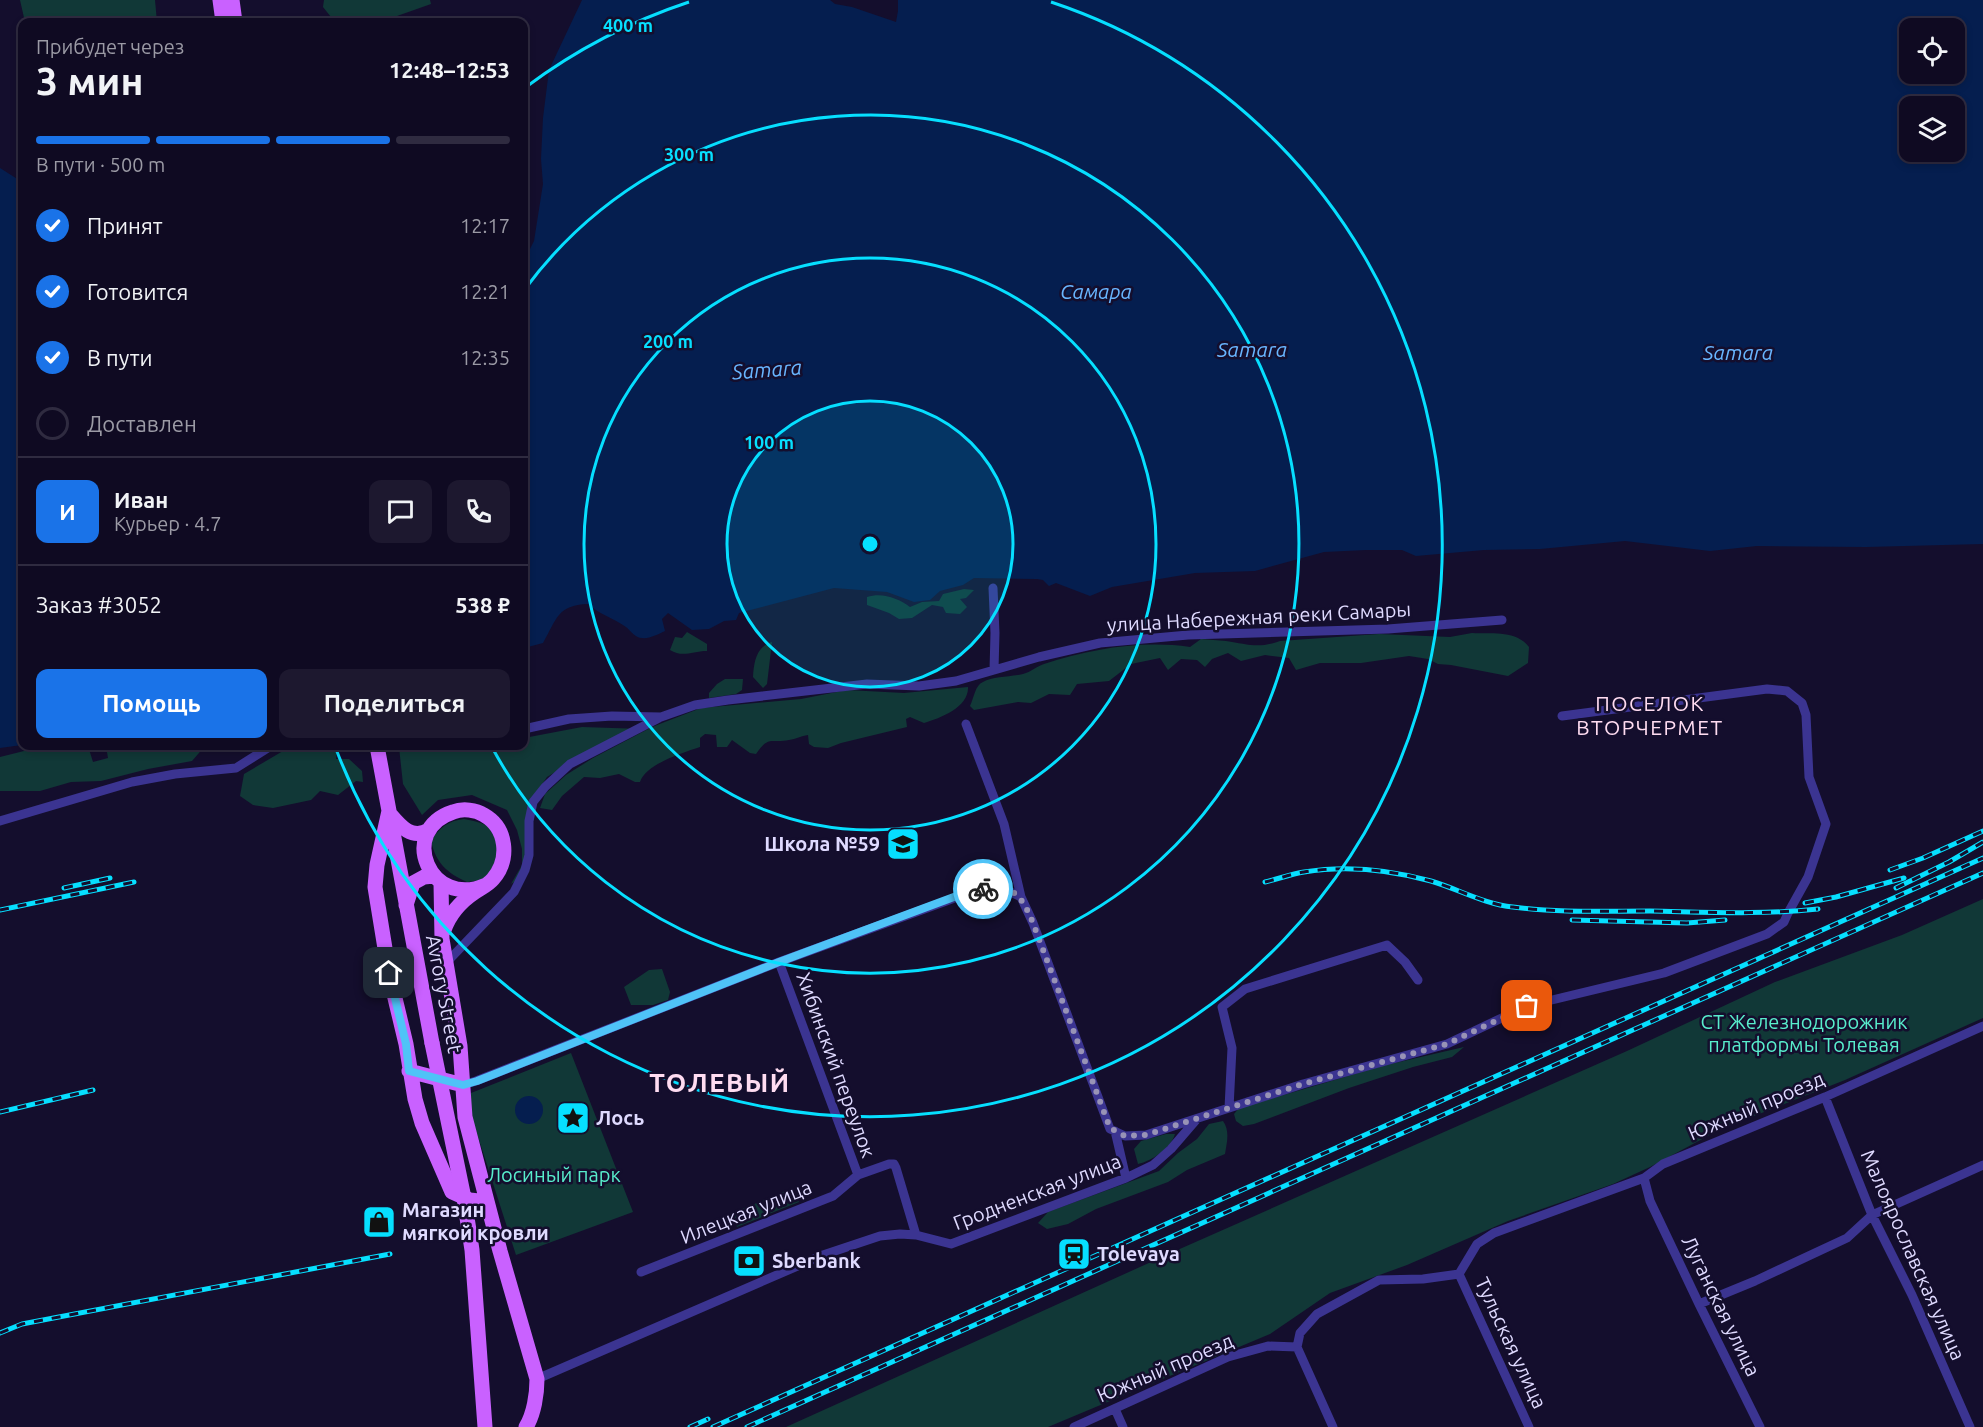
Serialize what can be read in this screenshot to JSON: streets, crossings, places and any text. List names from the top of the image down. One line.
{"streets":{"main road":["Avrory Street"],"street":["улица Набережная реки Самары","Хибинский переулок","Южный проезд","Гродненская улица","Илецкая улица","Малоярославская улица","Луганская улица","Тульская улица"]},"crossings":[["Хибинский переулок","Гродненская улица"],["Хибинский переулок","Илецкая улица"],["Южный проезд","Малоярославская улица"],["Южный проезд","Луганская улица"],["Южный проезд","Тульская улица"]],"districts":["ПОСЕЛОК ВТОРЧЕРМЕТ","ТОЛЕВЫЙ"],"water":["Самара","Samara"],"parks":["СТ Железнодорожник платформы Толевая","Лосиный парк"],"places":{"school or university":["Школа №59"],"place":["Лось"],"shop":["Магазин мягкой кровли"],"station":["Tolevaya"],"bank":["Sberbank"]},"page":{"heading":["3 мин","Прибудет через","12:48–12:53"],"panel":["Иван","Курьер · 4.7","Заказ #3052","538 ₽"],"bar":"В пути · 500 m","list":[["Принят","12:17"],["Готовится","12:21"],["В пути","12:35"],"Доставлен"],"round":"И","buttons":["Помощь","Поделиться"]},"rings":["400 m","300 m","200 m","100 m"]}
